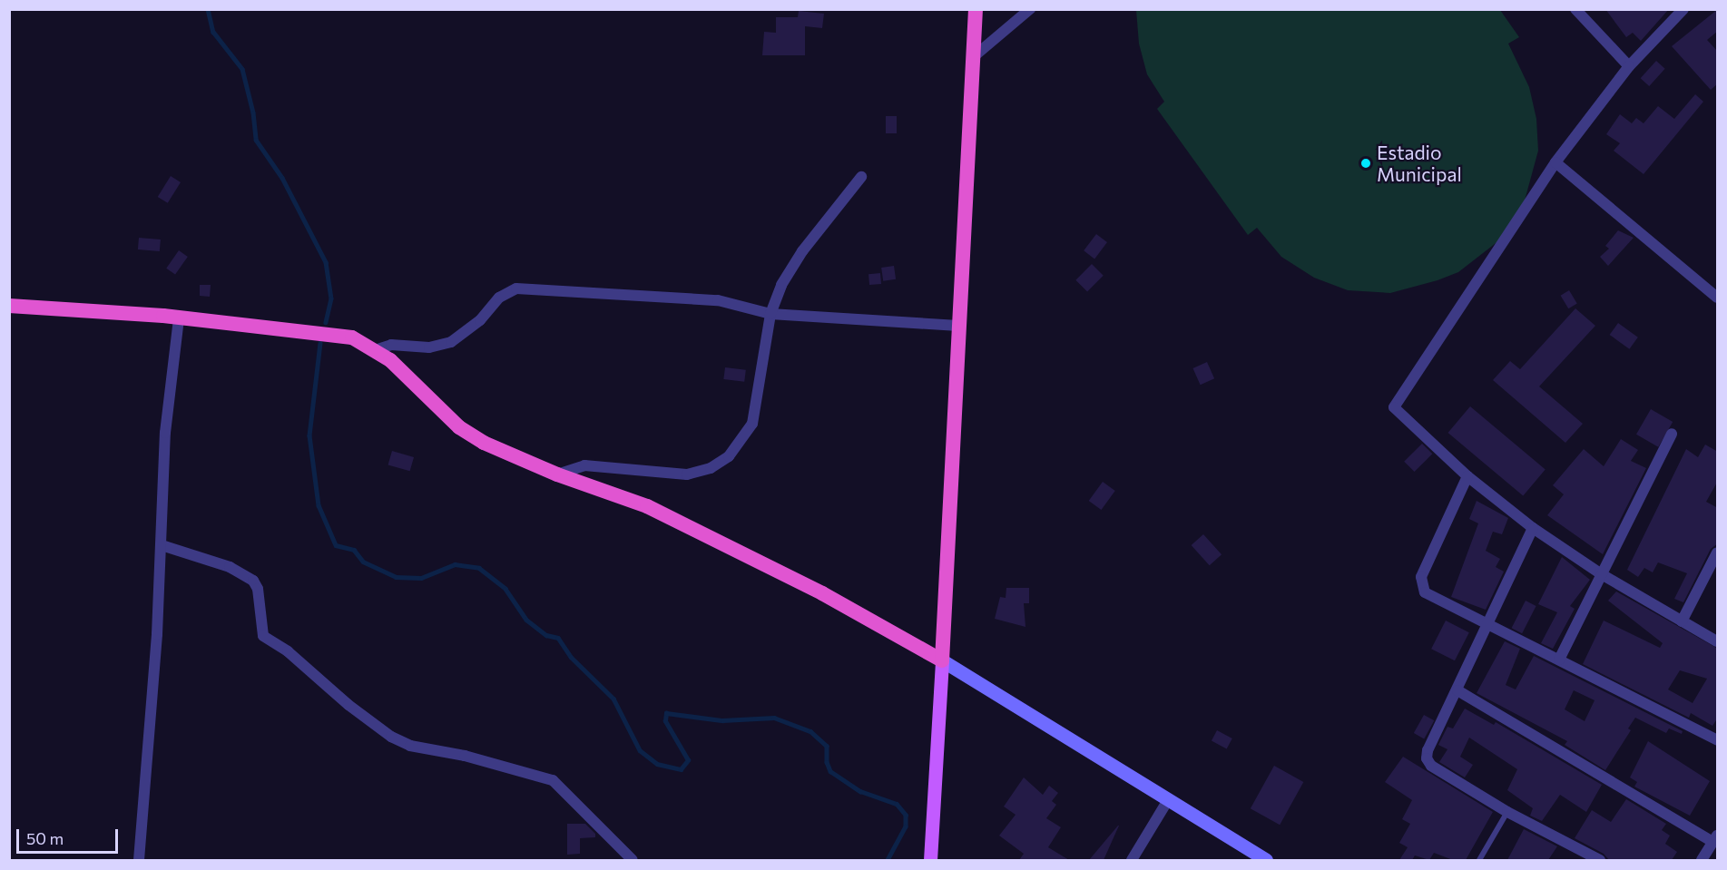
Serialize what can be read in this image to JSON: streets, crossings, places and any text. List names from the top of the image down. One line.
{"places":["Estadio Municipal"],"scale_bar":"50 m"}
